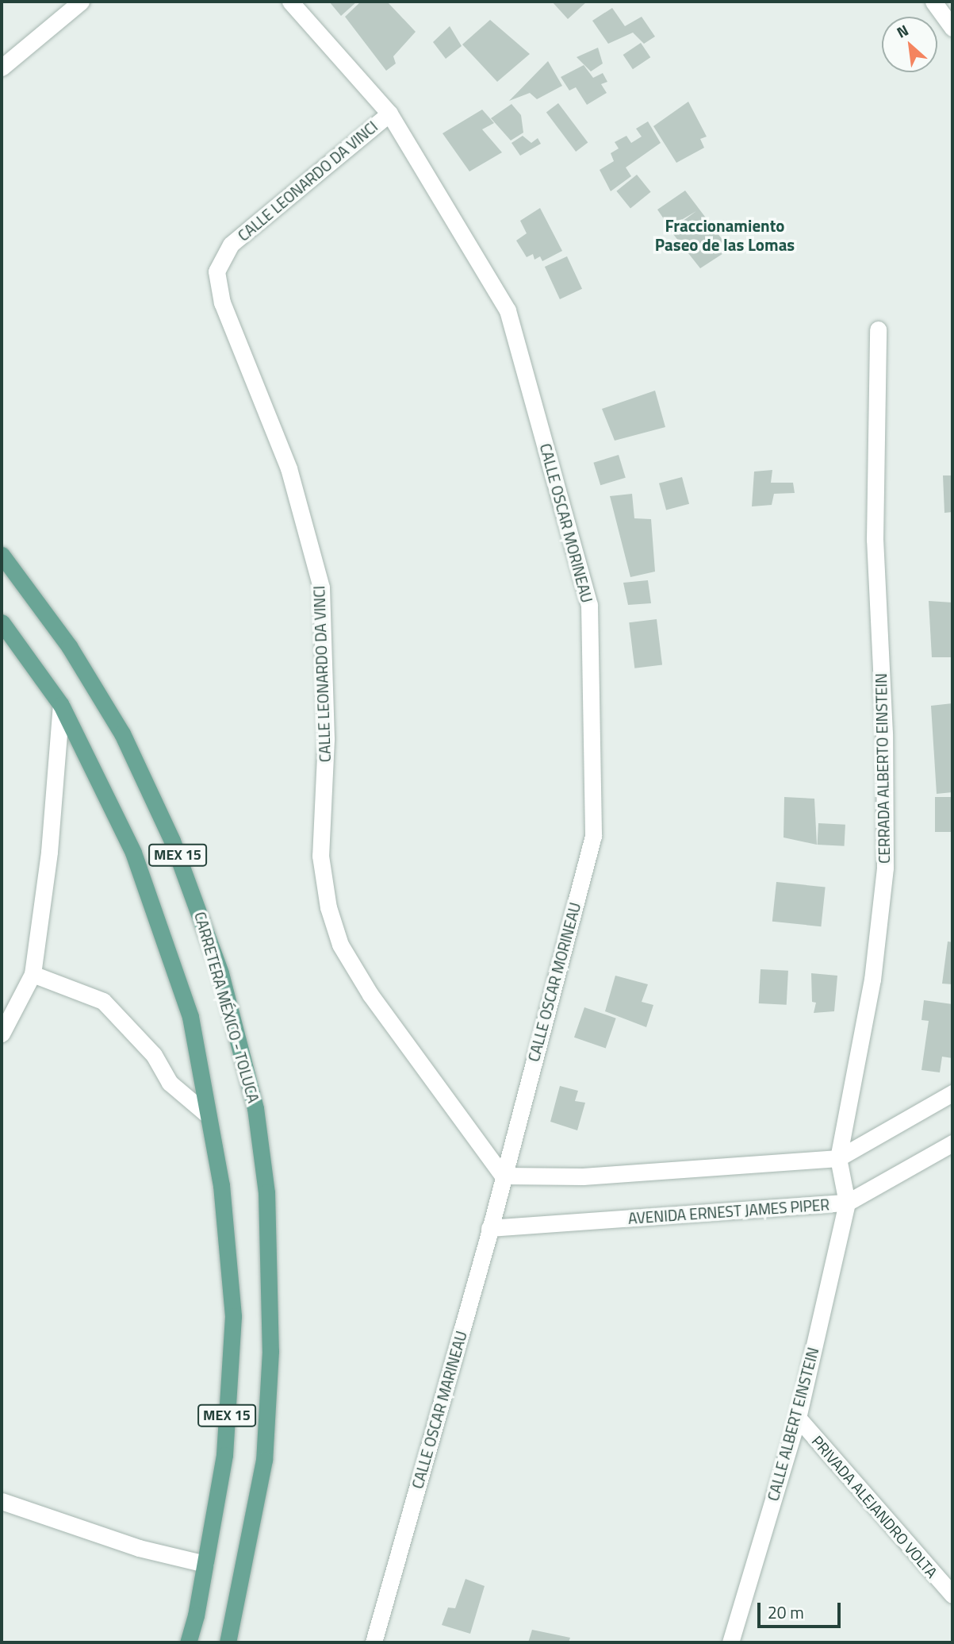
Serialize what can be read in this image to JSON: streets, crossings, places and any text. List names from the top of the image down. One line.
{"streets":{"main road":["MEX 15","CARRETERA MÉXICO - TOLUCA"],"street":["CALLE LEONARDO DA VINCI","CALLE OSCAR MORINEAU","CERRADA ALBERTO EINSTEIN","AVENIDA ERNEST JAMES PIPER","CALLE OSCAR MARINEAU","CALLE ALBERT EINSTEIN","PRIVADA ALEJANDRO VOLTA"]},"crossings":[["CALLE LEONARDO DA VINCI","CALLE OSCAR MORINEAU"],["CALLE LEONARDO DA VINCI","CALLE OSCAR MARINEAU"],["CALLE OSCAR MORINEAU","CALLE OSCAR MARINEAU"],["CERRADA ALBERTO EINSTEIN","AVENIDA ERNEST JAMES PIPER"],["CERRADA ALBERTO EINSTEIN","CALLE ALBERT EINSTEIN"],["AVENIDA ERNEST JAMES PIPER","CALLE OSCAR MARINEAU"],["AVENIDA ERNEST JAMES PIPER","CALLE ALBERT EINSTEIN"],["CALLE ALBERT EINSTEIN","PRIVADA ALEJANDRO VOLTA"]],"districts":["Fraccionamiento Paseo de las Lomas"],"scale_bar":"20 m","north":"top left"}
